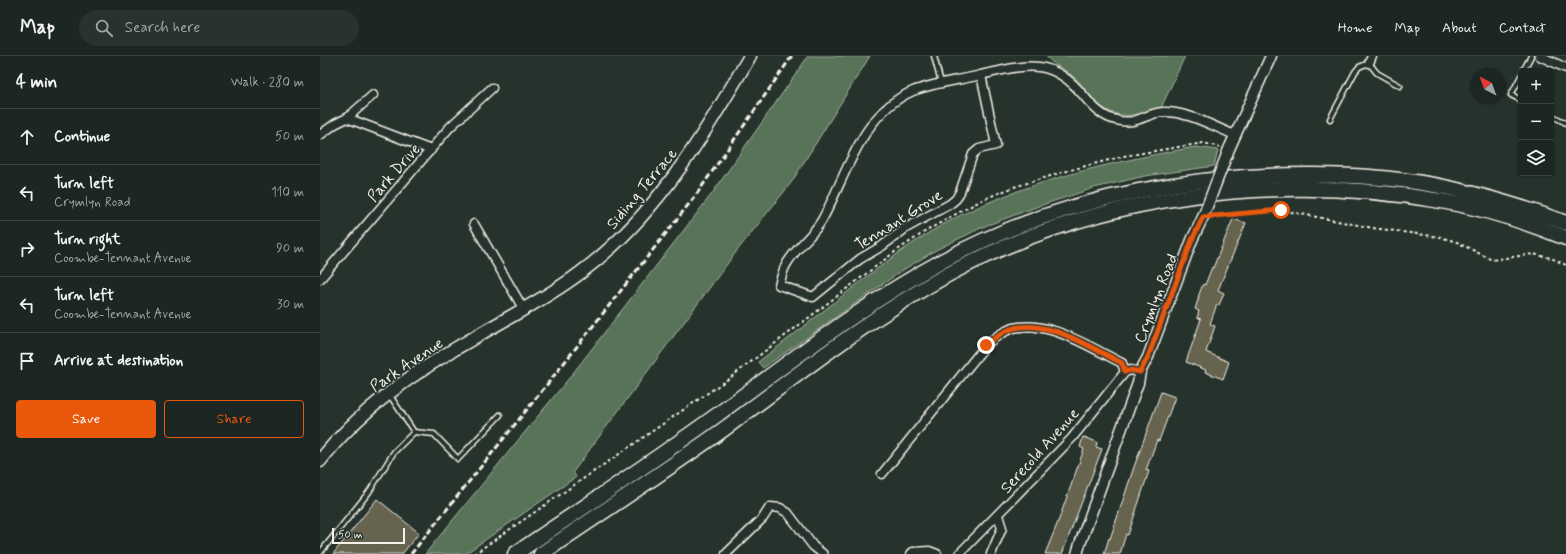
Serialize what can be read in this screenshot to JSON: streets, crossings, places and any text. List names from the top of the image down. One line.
{"streets":{"main road":["Siding Terrace","Park Avenue"],"street":["Park Drive","Tennant Grove","Crymlyn Road","Serecold Avenue"]},"crossings":[["Siding Terrace","Park Avenue"]],"scale_bar":"50 m","north":"top left","page":{"header":"Map","search":"Search here","nav":["Home","Map","About","Contact"],"heading":["4 min","Walk · 280 m"],"map_buttons":["+","−"],"list":[["Continue","50 m"],["Turn left","Crymlyn Road","110 m"],["Turn right","Coombe-Tennant Avenue","90 m"],["Turn left","Coombe-Tennant Avenue","30 m"],"Arrive at destination"],"buttons":["Save","Share"],"scale":"50 m"}}
